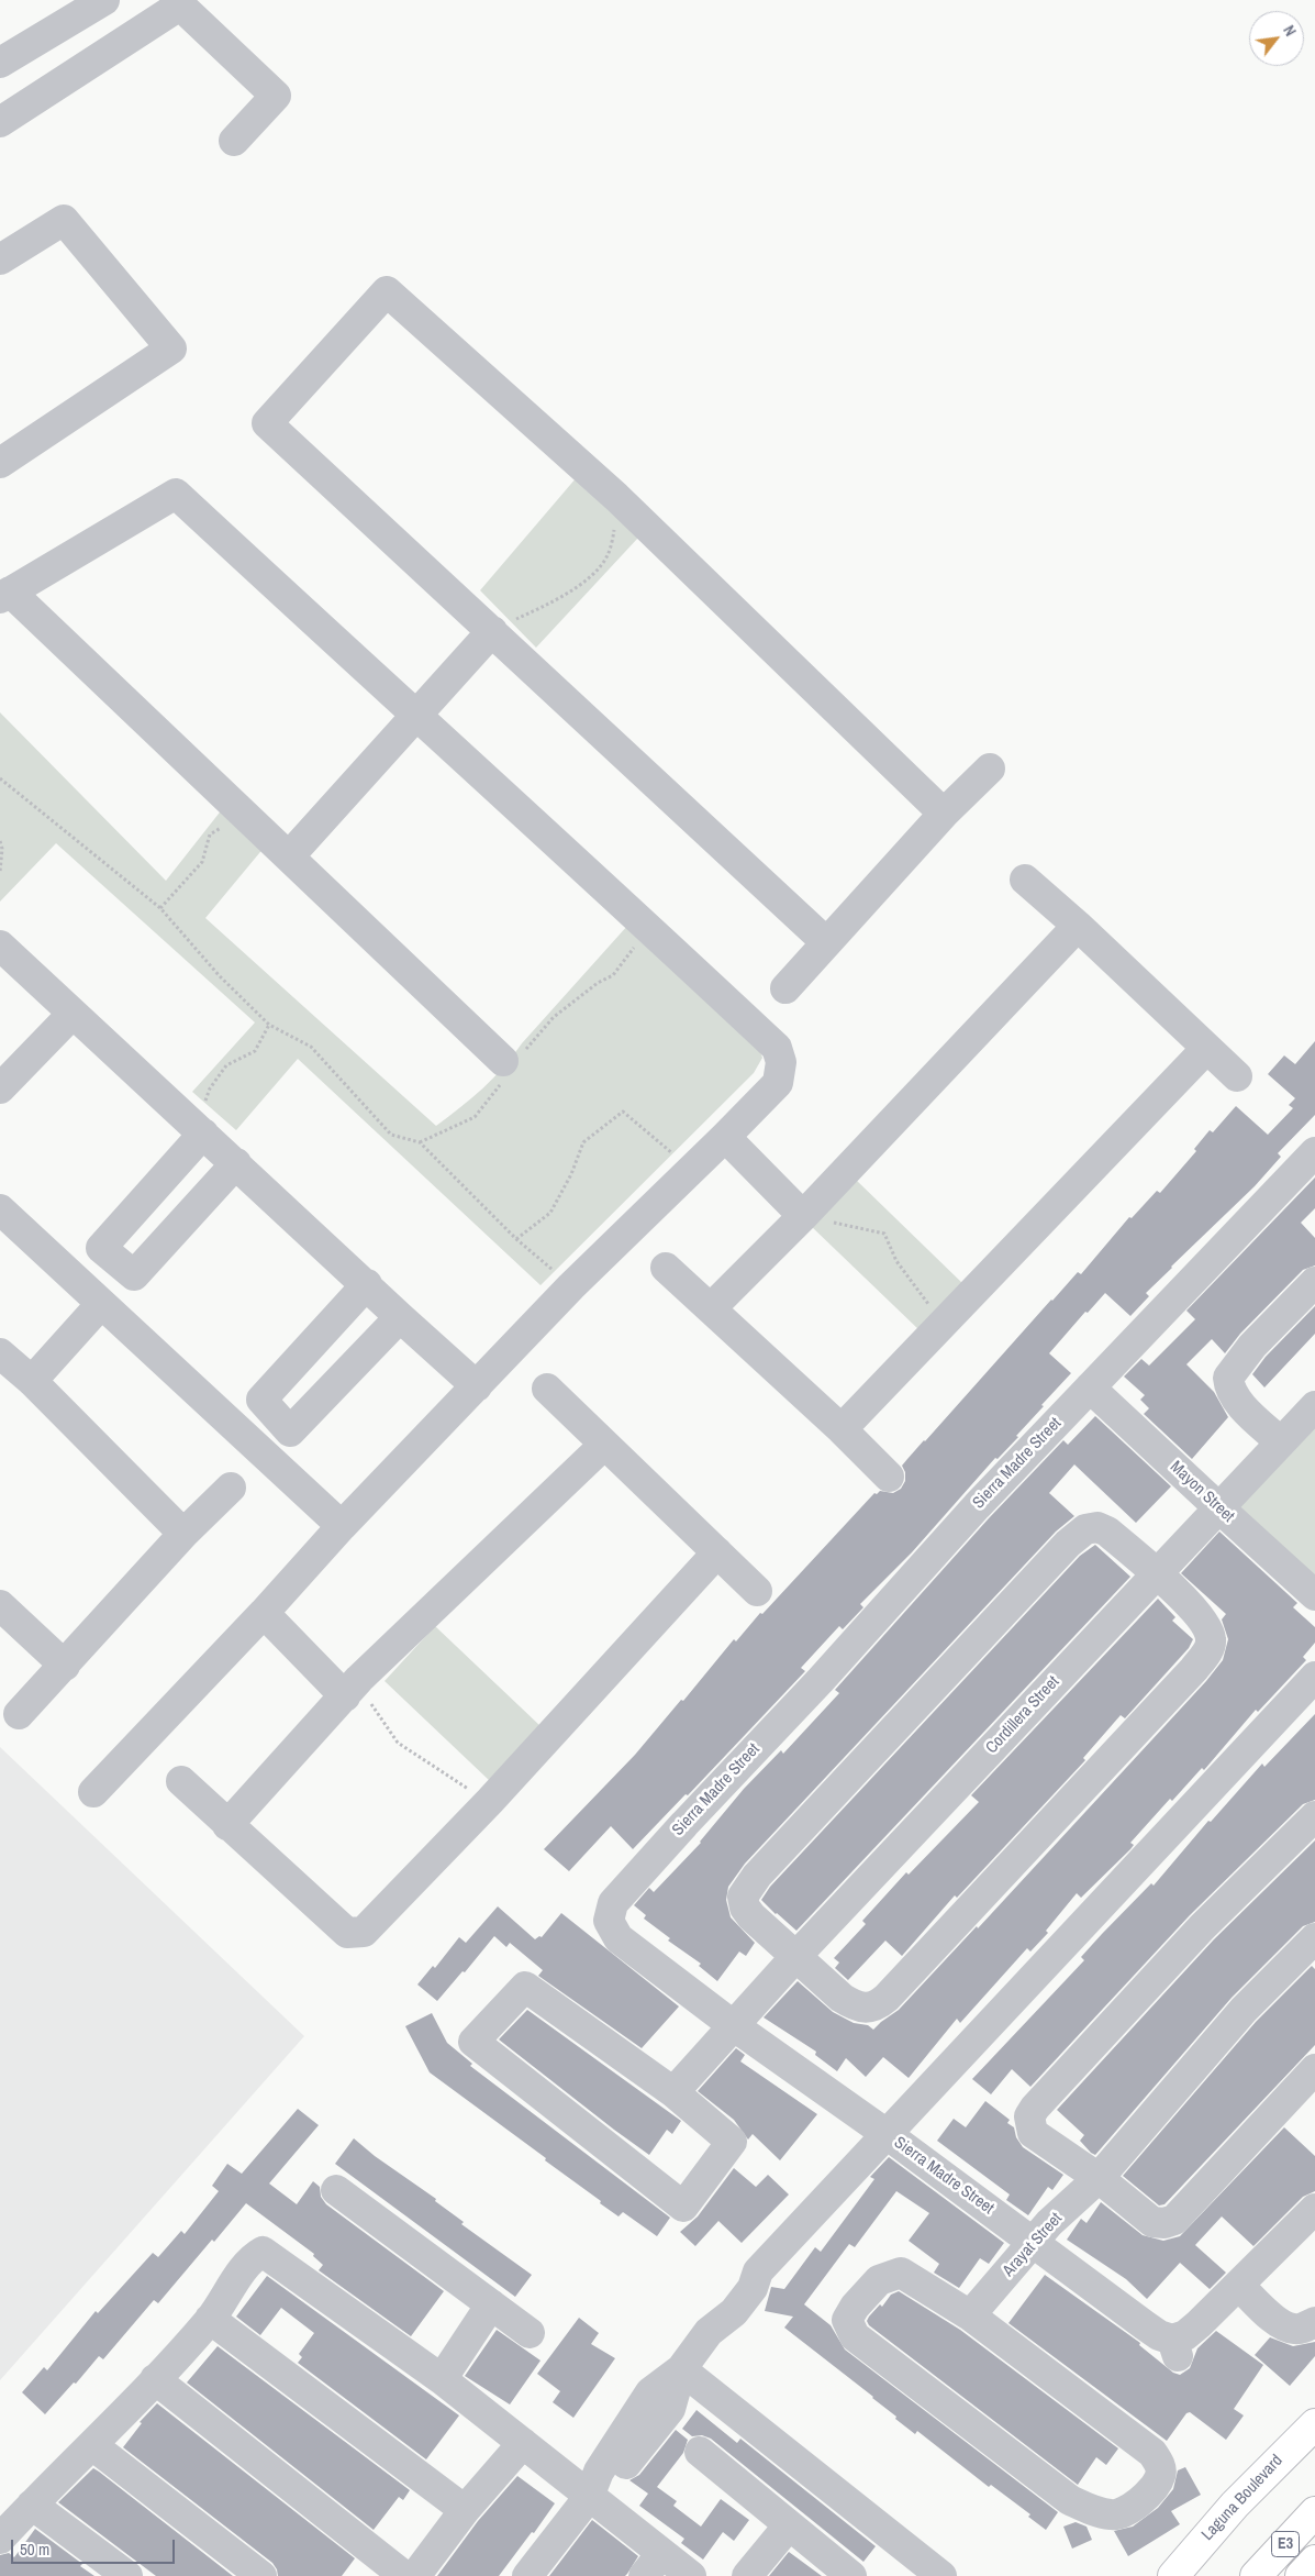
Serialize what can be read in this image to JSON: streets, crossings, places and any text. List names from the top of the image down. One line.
{"streets":{"main road":["Laguna Boulevard","E3"],"street":["Sierra Madre Street","Mayon Street","Cordillera Street","Arayat Street"]},"crossings":[["Sierra Madre Street","Mayon Street"],["Sierra Madre Street","Cordillera Street"],["Sierra Madre Street","Arayat Street"],["Mayon Street","Cordillera Street"]],"scale_bar":"50 m","north":"top right"}
